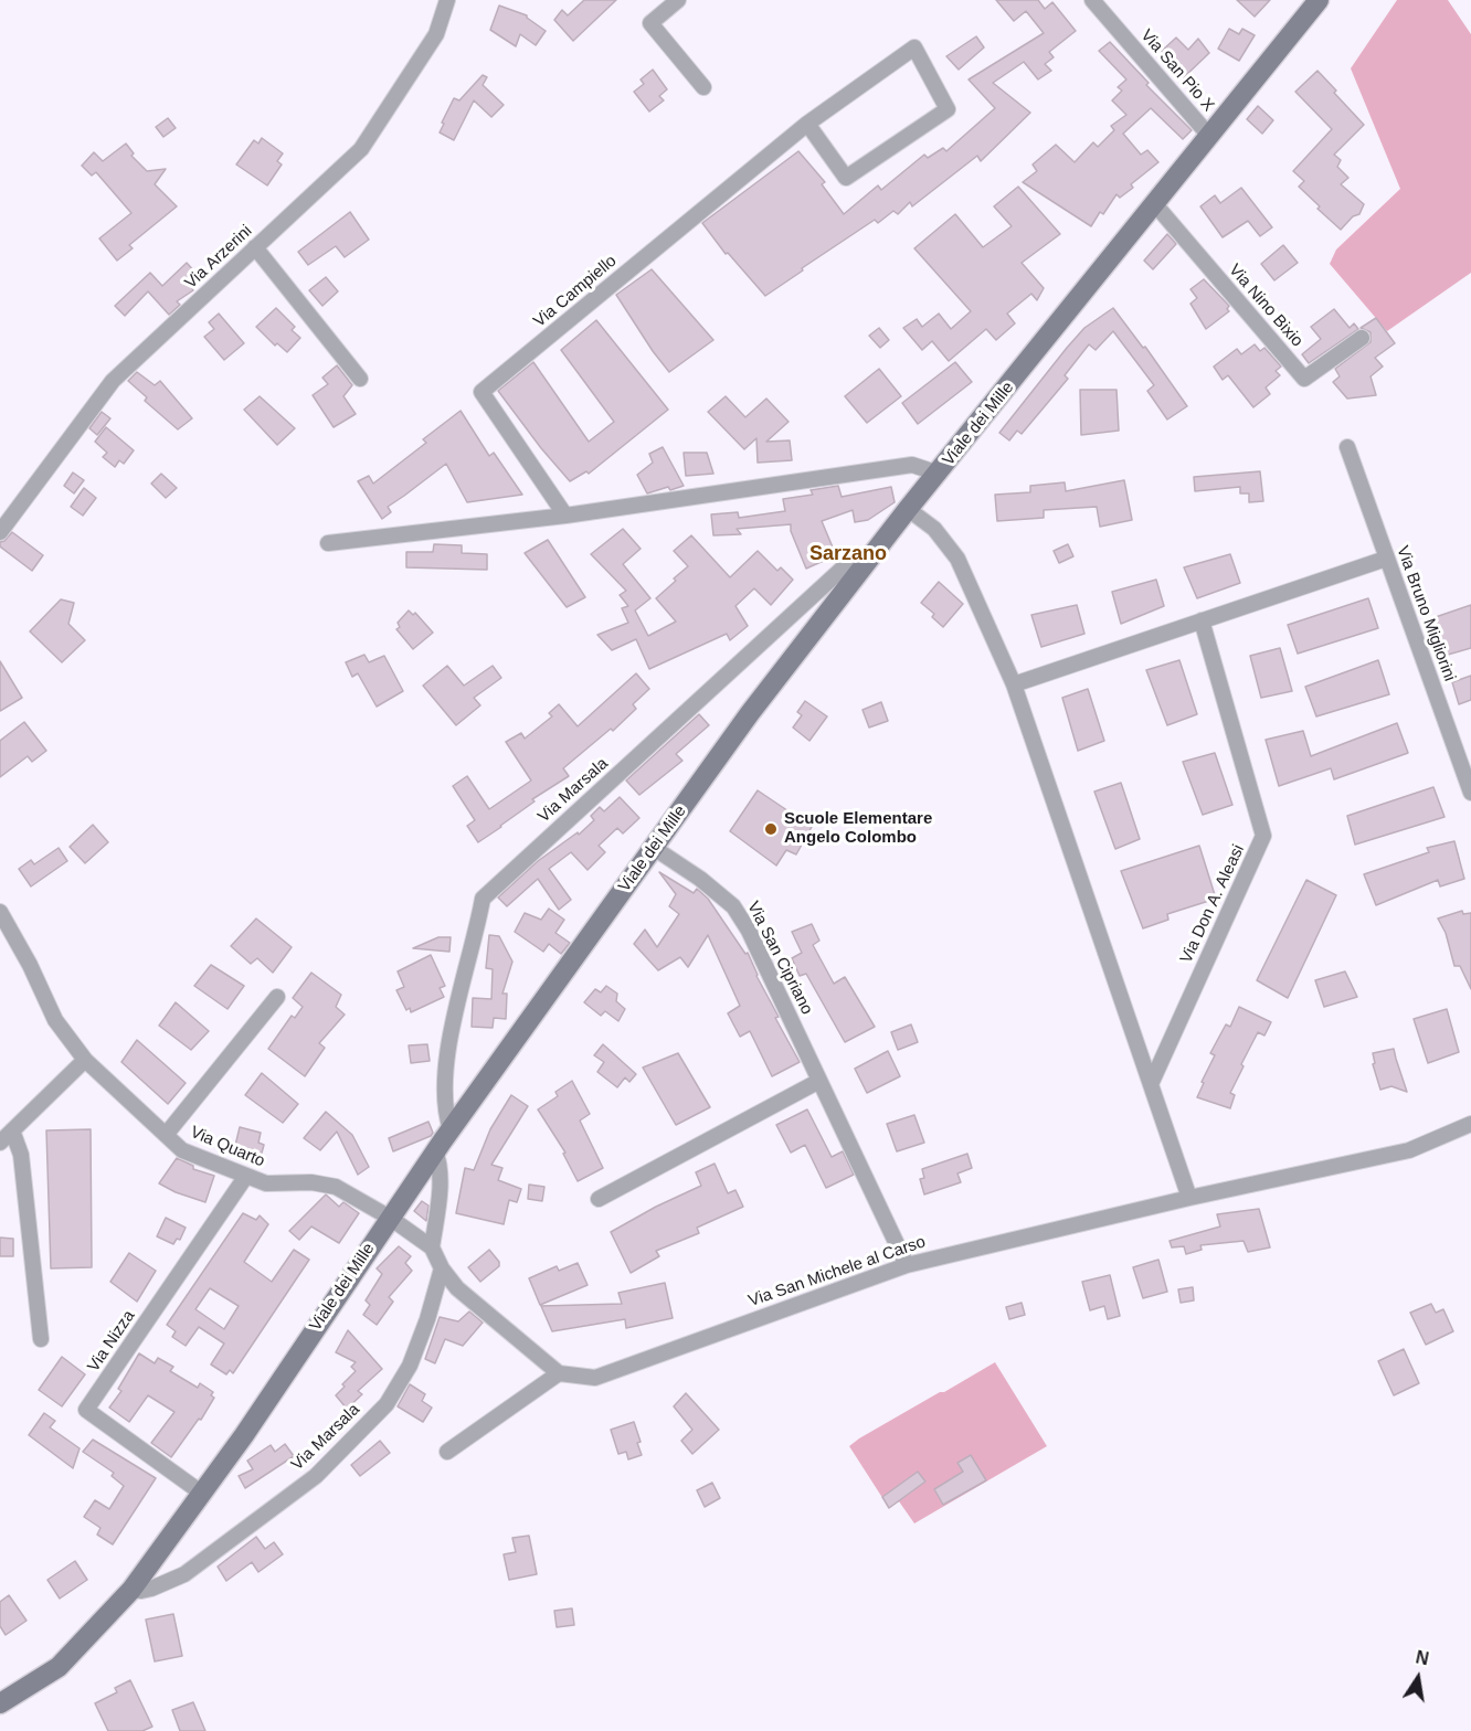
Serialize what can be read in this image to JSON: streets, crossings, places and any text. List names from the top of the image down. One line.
{"streets":{"main road":["Viale dei Mille"],"street":["Via San Pio X","Via Arzerini","Via Campiello","Via Nino Bixio","Via Bruno Migliorini","Via Marsala","Via Don A. Aleasi","Via San Cipriano","Via Quarto","Via San Michele al Carso","Via Nizza"]},"crossings":[["Via San Pio X","Viale dei Mille"],["Via Nino Bixio","Viale dei Mille"],["Viale dei Mille","Via Marsala"],["Viale dei Mille","Via San Cipriano"],["Viale dei Mille","Via Quarto"],["Viale dei Mille","Via Nizza"],["Via San Cipriano","Via San Michele al Carso"],["Via Quarto","Via Nizza"]],"districts":["Sarzano"],"places":["Scuole Elementare Angelo Colombo"],"north":"top"}
